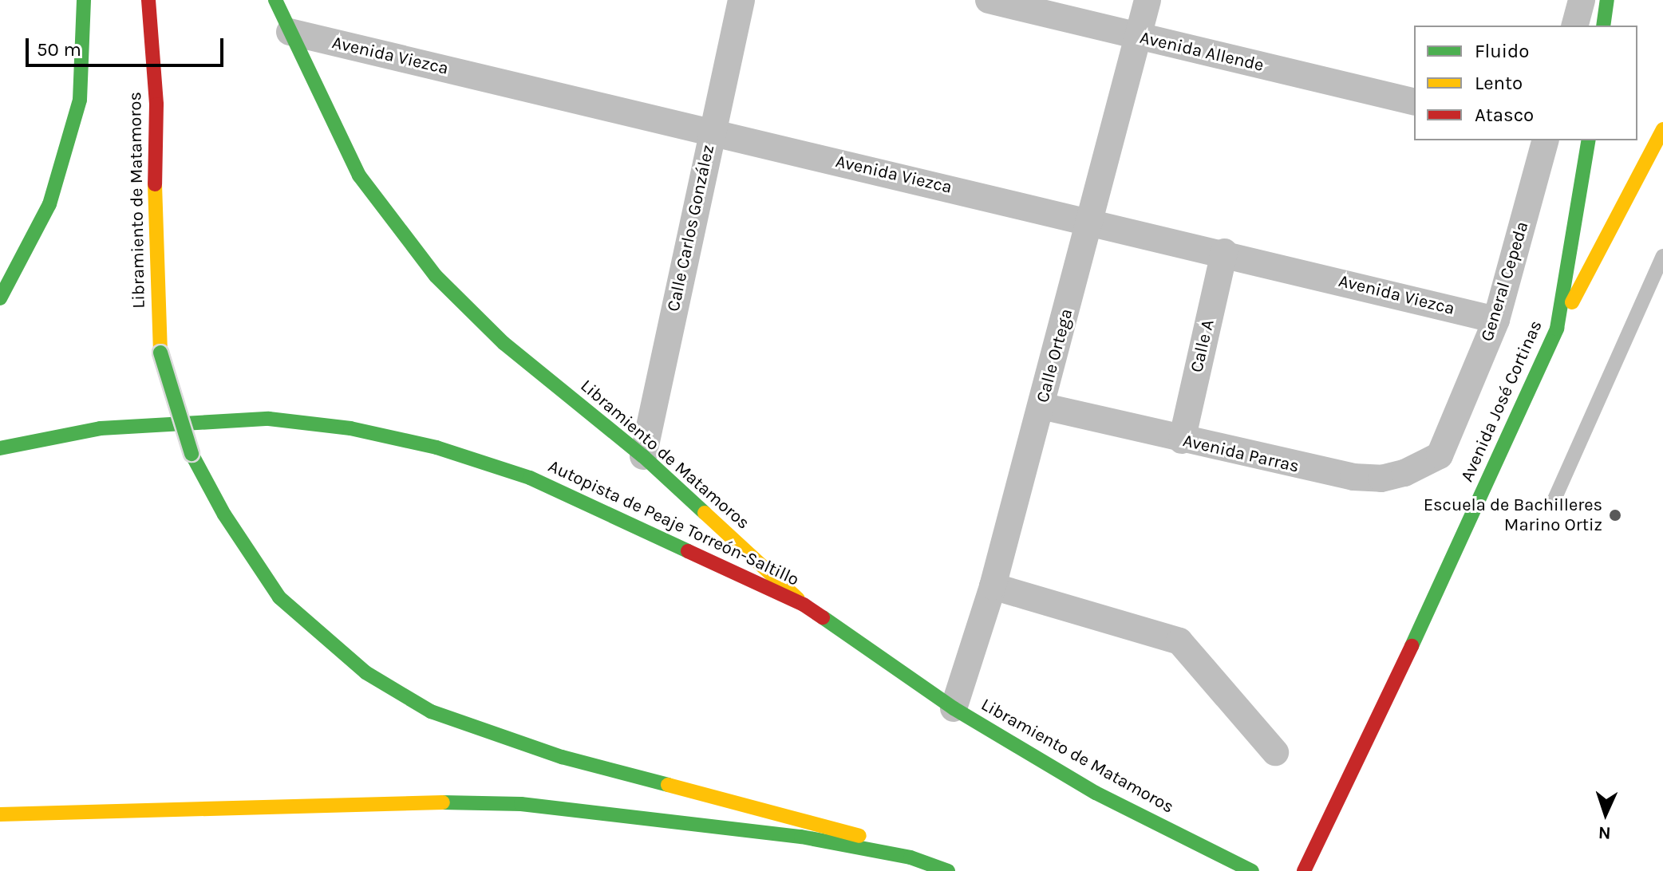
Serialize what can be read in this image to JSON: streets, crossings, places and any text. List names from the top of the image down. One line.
{"streets":{"main road":["Libramiento de Matamoros","Avenida José Cortinas","Autopista de Peaje Torreón-Saltillo"],"street":["Avenida Allende","Avenida Viezca","Calle Carlos González","General Cepeda","Calle A","Calle Ortega","Avenida Parras"]},"crossings":[["Avenida Allende","Calle Ortega"],["Avenida Viezca","Libramiento de Matamoros"],["Avenida Viezca","Calle Carlos González"],["Avenida Viezca","General Cepeda"],["Avenida Viezca","Calle A"],["Avenida Viezca","Calle Ortega"],["Libramiento de Matamoros","Calle Carlos González"],["Libramiento de Matamoros","Calle Ortega"],["Libramiento de Matamoros","Autopista de Peaje Torreón-Saltillo"],["General Cepeda","Avenida Parras"],["Calle A","Avenida Parras"],["Calle Ortega","Avenida Parras"]],"places":["Escuela de Bachilleres Marino Ortiz"],"legend":["Fluido","Lento","Atasco"],"scale_bar":"50 m","north":"bottom"}
